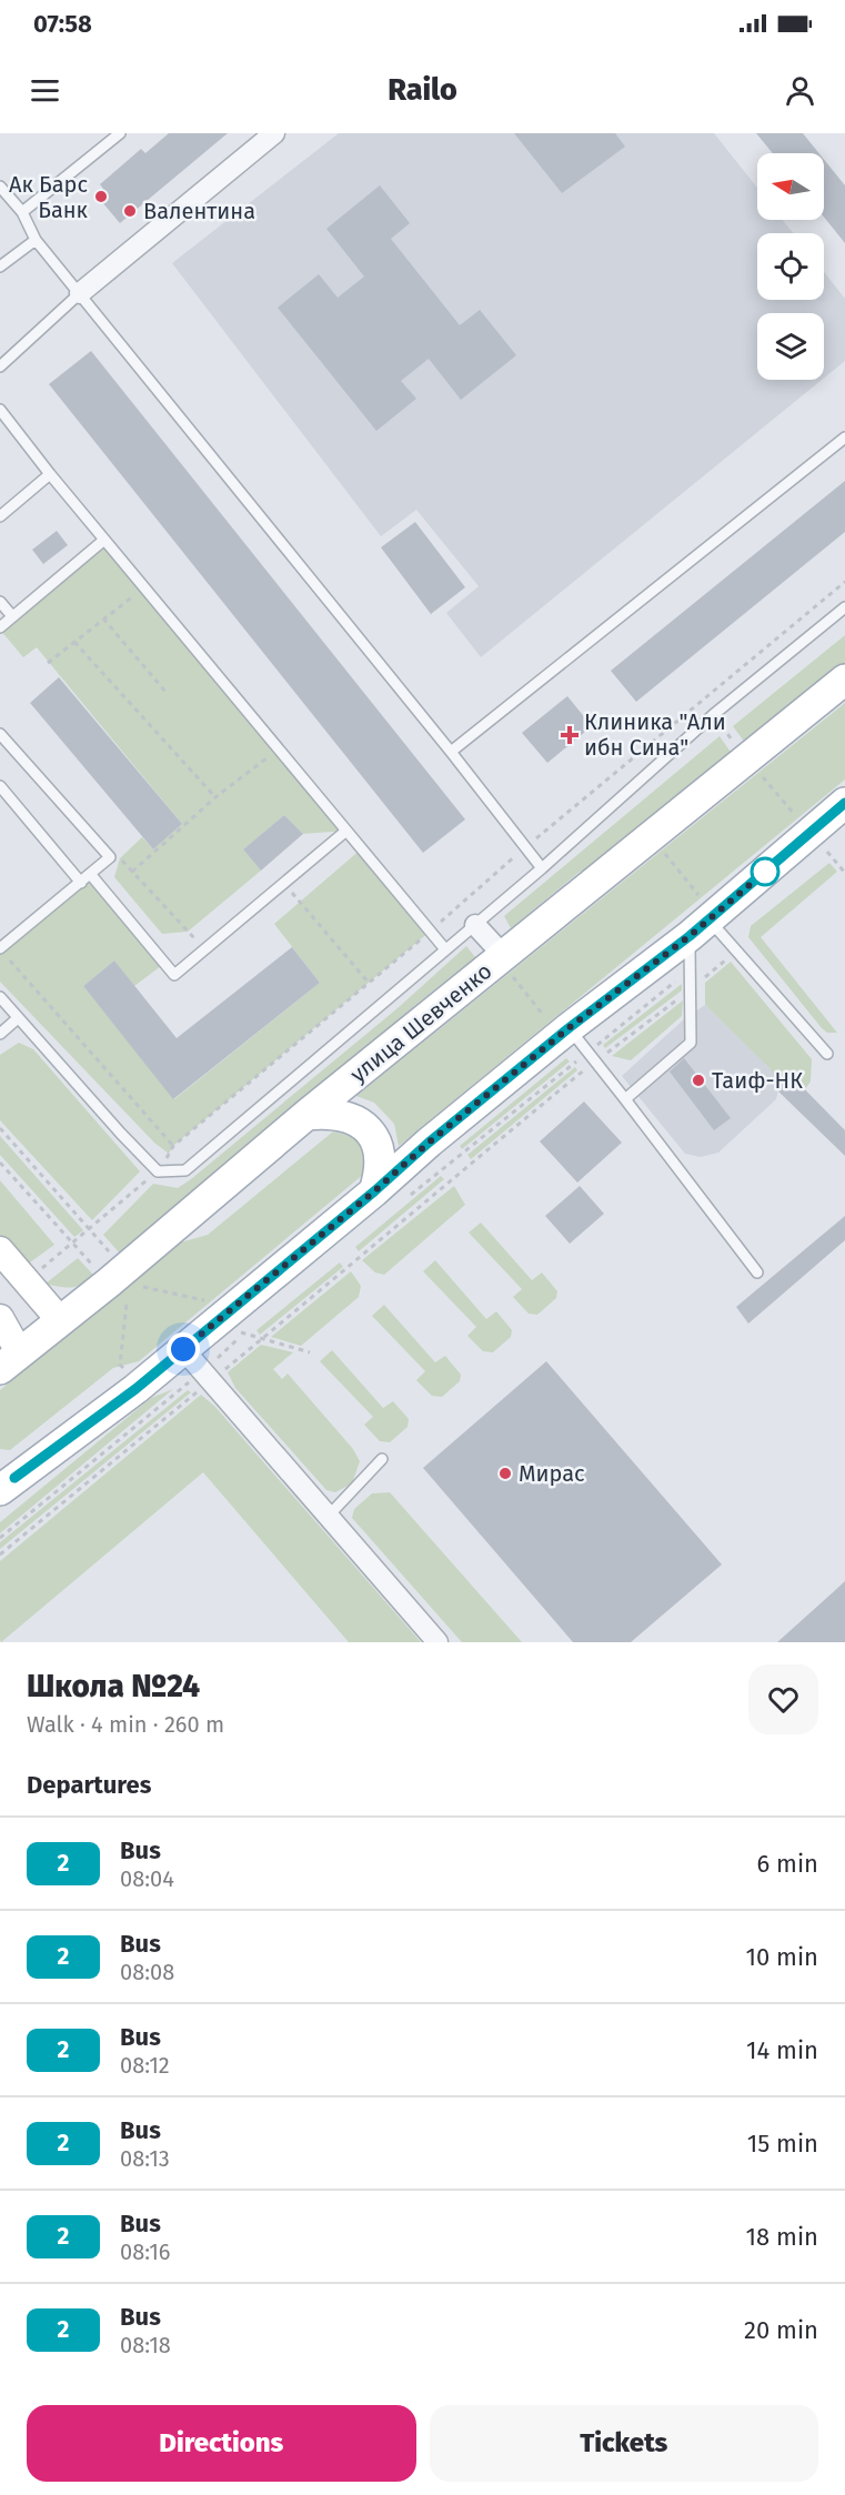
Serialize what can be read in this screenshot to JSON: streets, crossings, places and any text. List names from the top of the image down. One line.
{"streets":{"main road":["улица Шевченко"]},"places":{"other":["Ак Барс Банк","Валентина","Таиф-НК","Мирас"],"health":["Клиника \"Али ибн Сина\""]},"lines":["bus line 2"],"north":"left","page":{"status":"07:58","header":"Railo","heading":[["Школа №24","Walk · 4 min · 260 m"],"Departures"],"list":[{"mark":"2","name":"Bus","note":"08:04","value":"6 min"},{"mark":"2","name":"Bus","note":"08:08","value":"10 min"},{"mark":"2","name":"Bus","note":"08:12","value":"14 min"},{"mark":"2","name":"Bus","note":"08:13","value":"15 min"},{"mark":"2","name":"Bus","note":"08:16","value":"18 min"},{"mark":"2","name":"Bus","note":"08:18","value":"20 min"}],"buttons":["Directions","Tickets"]}}
